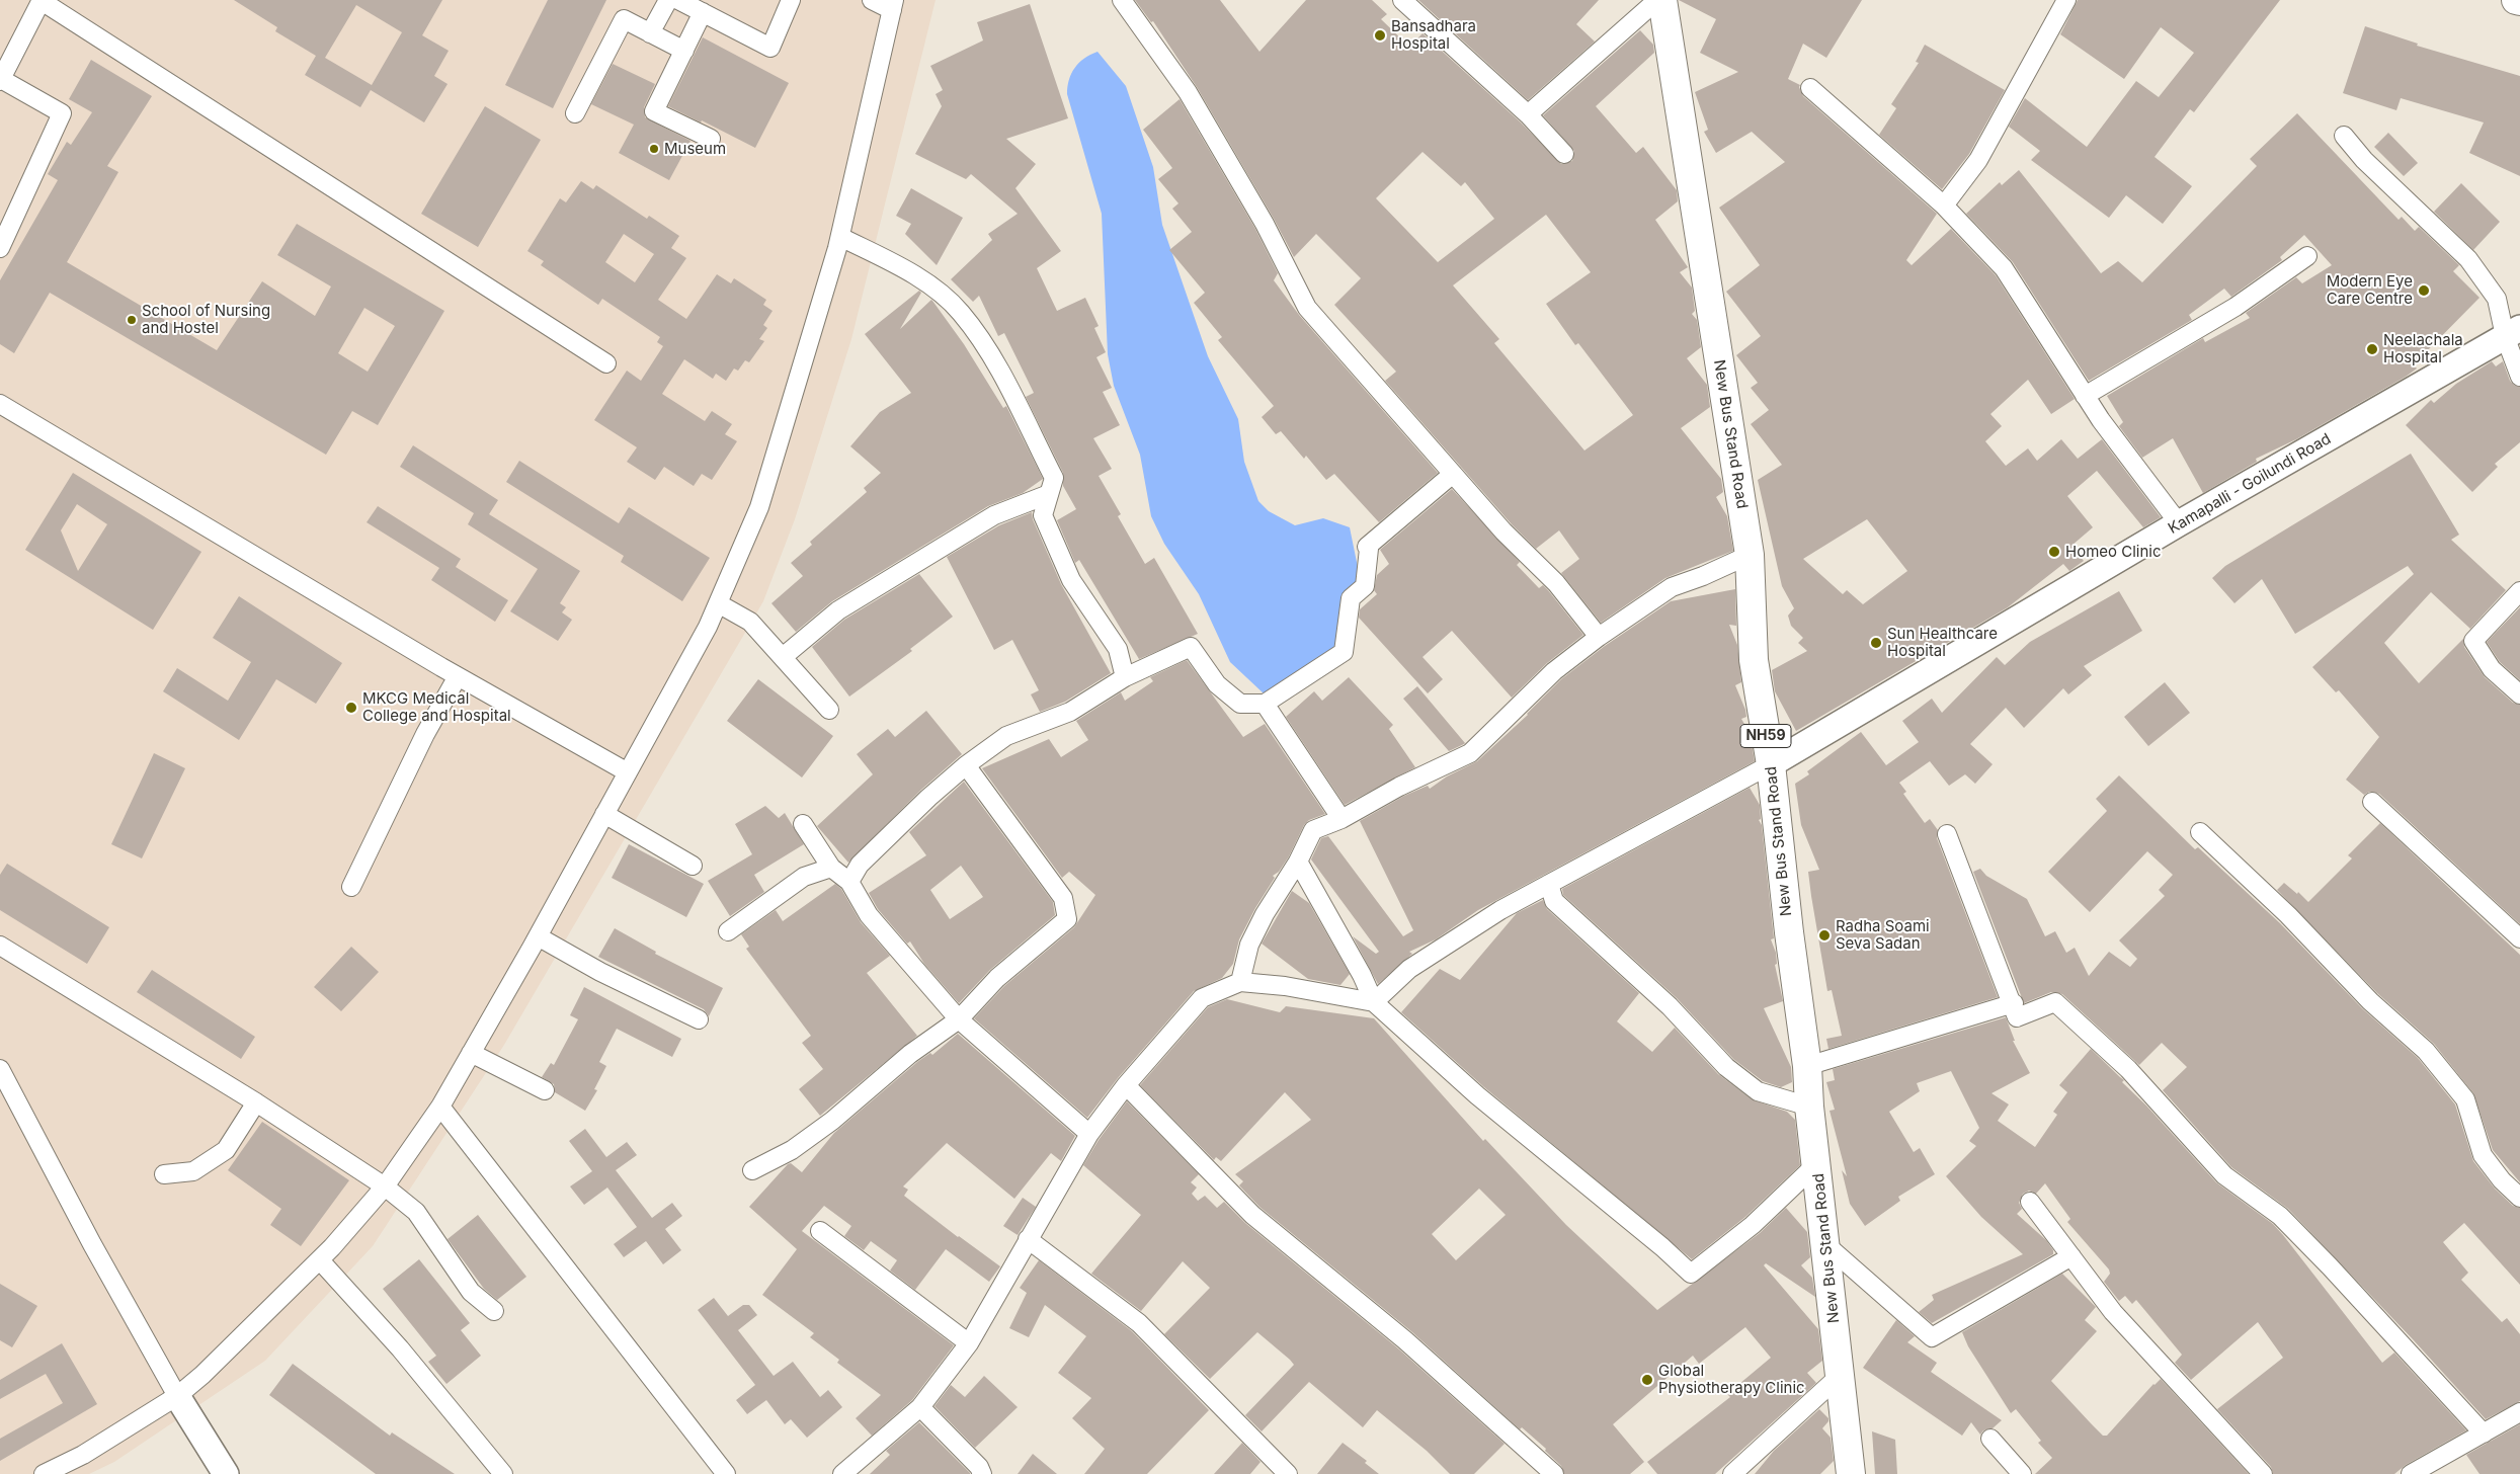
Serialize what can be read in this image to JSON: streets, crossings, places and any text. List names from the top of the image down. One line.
{"streets":{"main road":["New Bus Stand Road","NH59"],"street":["Kamapalli - Goilundi Road"]},"crossings":[["New Bus Stand Road","Kamapalli - Goilundi Road"]],"places":["Bansadhara Hospital","Museum","Modern Eye Care Centre","School of Nursing and Hostel","Neelachala Hospital","Homeo Clinic","Sun Healthcare Hospital","MKCG Medical College and Hospital","Radha Soami Seva Sadan","Global Physiotherapy Clinic"]}
